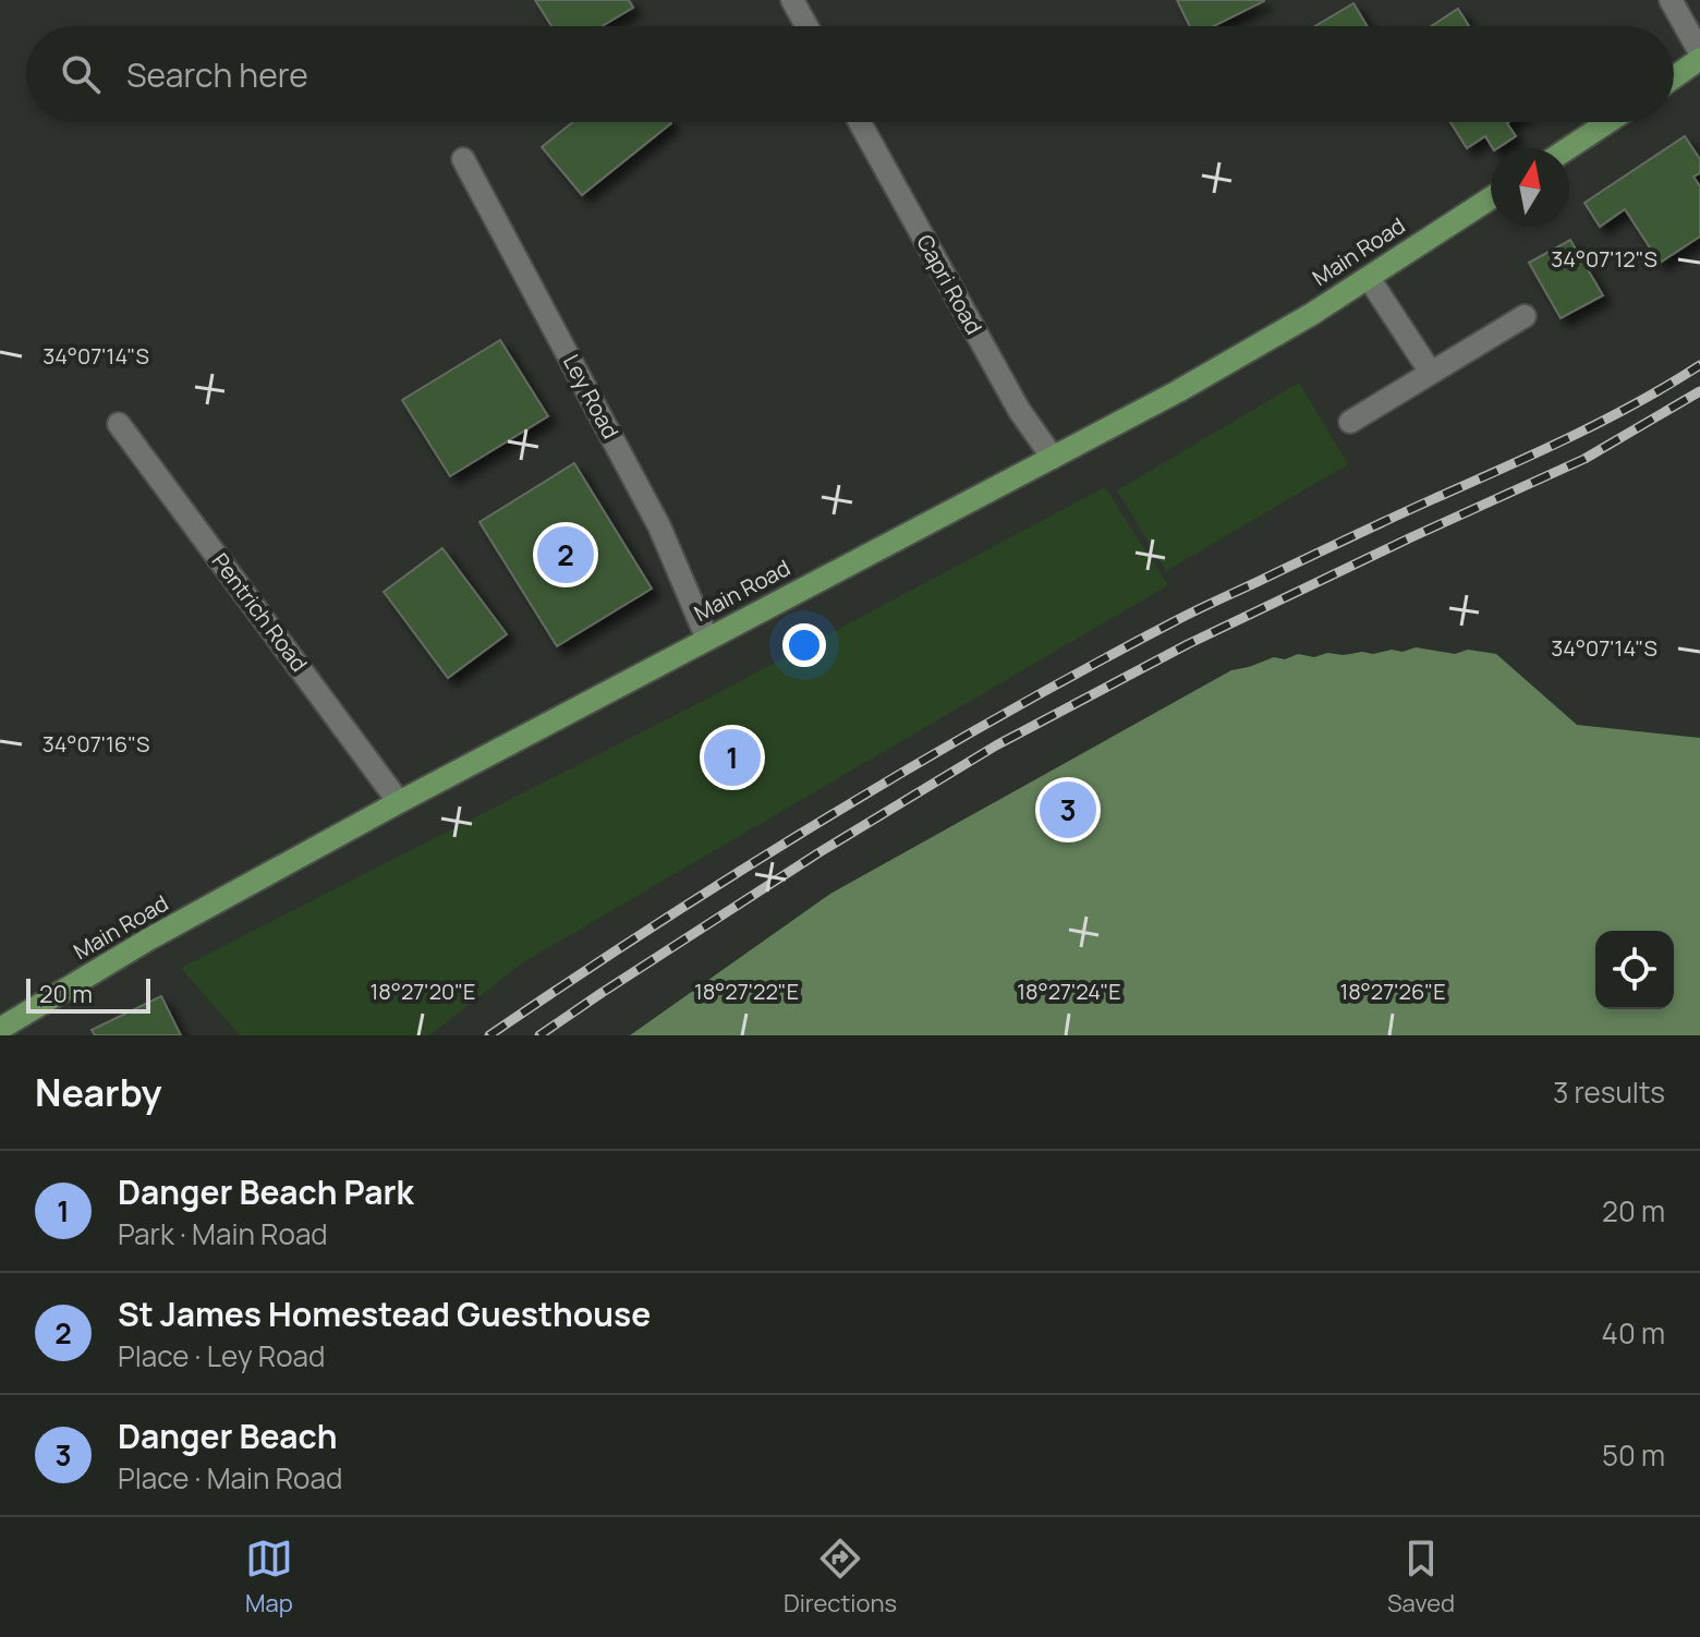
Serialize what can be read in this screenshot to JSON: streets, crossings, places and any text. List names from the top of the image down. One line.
{"streets":{"main road":["Main Road"],"street":["Capri Road","Ley Road","Pentrich Road"]},"crossings":[["Main Road","Capri Road"],["Main Road","Ley Road"],["Main Road","Pentrich Road"]],"scale_bar":"20 m","north":"top","page":{"search":"Search here","pins":["2","1","3"],"scale":"20 m","heading":["Nearby","3 results"],"list":[{"mark":"1","name":"Danger Beach Park","note":"Park · Main Road","value":"20 m"},{"mark":"2","name":"St James Homestead Guesthouse","note":"Place · Ley Road","value":"40 m"},{"mark":"3","name":"Danger Beach","note":"Place · Main Road","value":"50 m"}],"nav":["Map","Directions","Saved"]},"coordinates":["34°07'12\"S","34°07'14\"S","34°07'16\"S","18°27'20\"E","18°27'22\"E","18°27'24\"E","18°27'26\"E"]}
